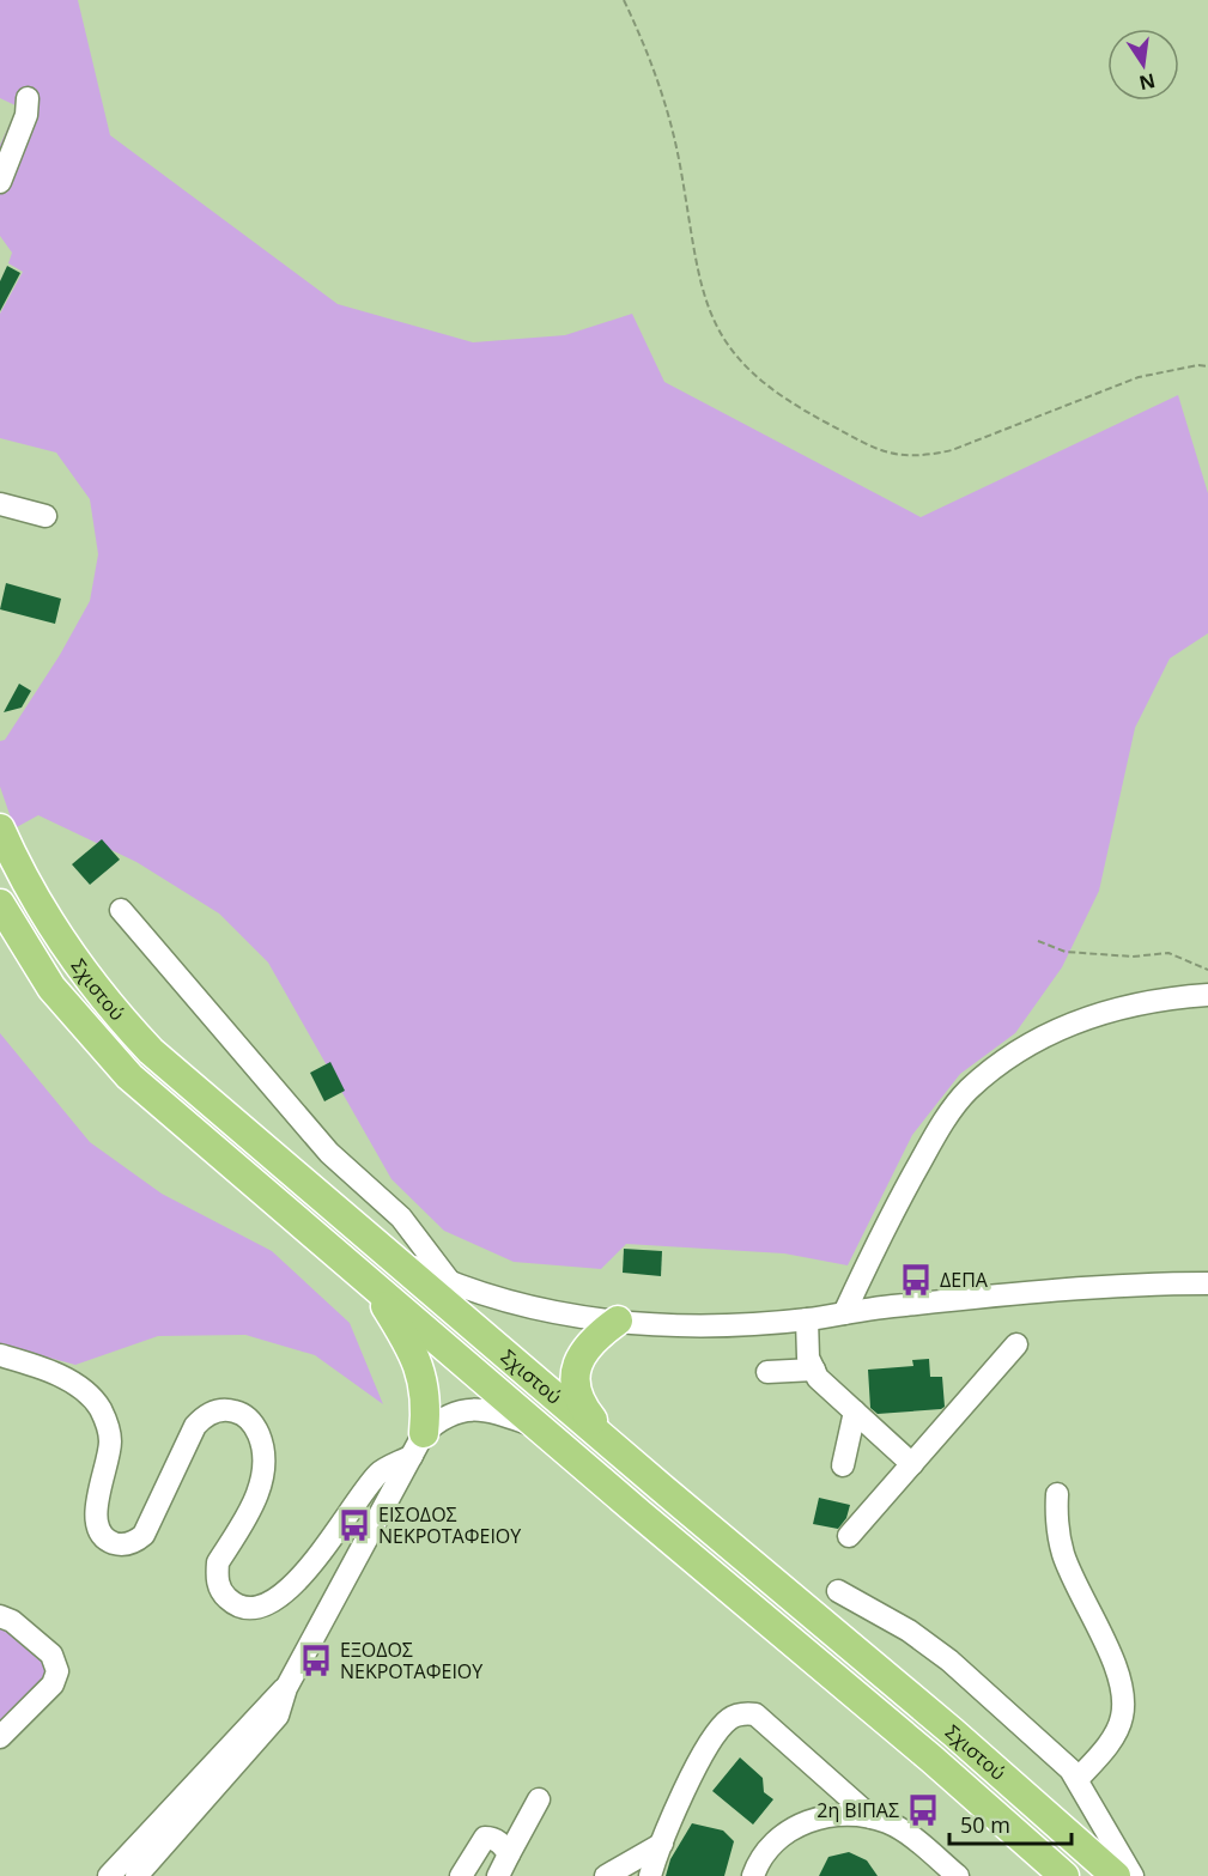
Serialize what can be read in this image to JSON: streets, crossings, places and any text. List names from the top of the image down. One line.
{"streets":{"main road":["Σχιστού"]},"places":{"bus stop":["ΔΕΠΑ","ΕΙΣΟΔΟΣ ΝΕΚΡΟΤΑΦΕΙΟΥ","ΕΞΟΔΟΣ ΝΕΚΡΟΤΑΦΕΙΟΥ","2η ΒΙΠΑΣ"]},"scale_bar":"50 m","north":"bottom"}
